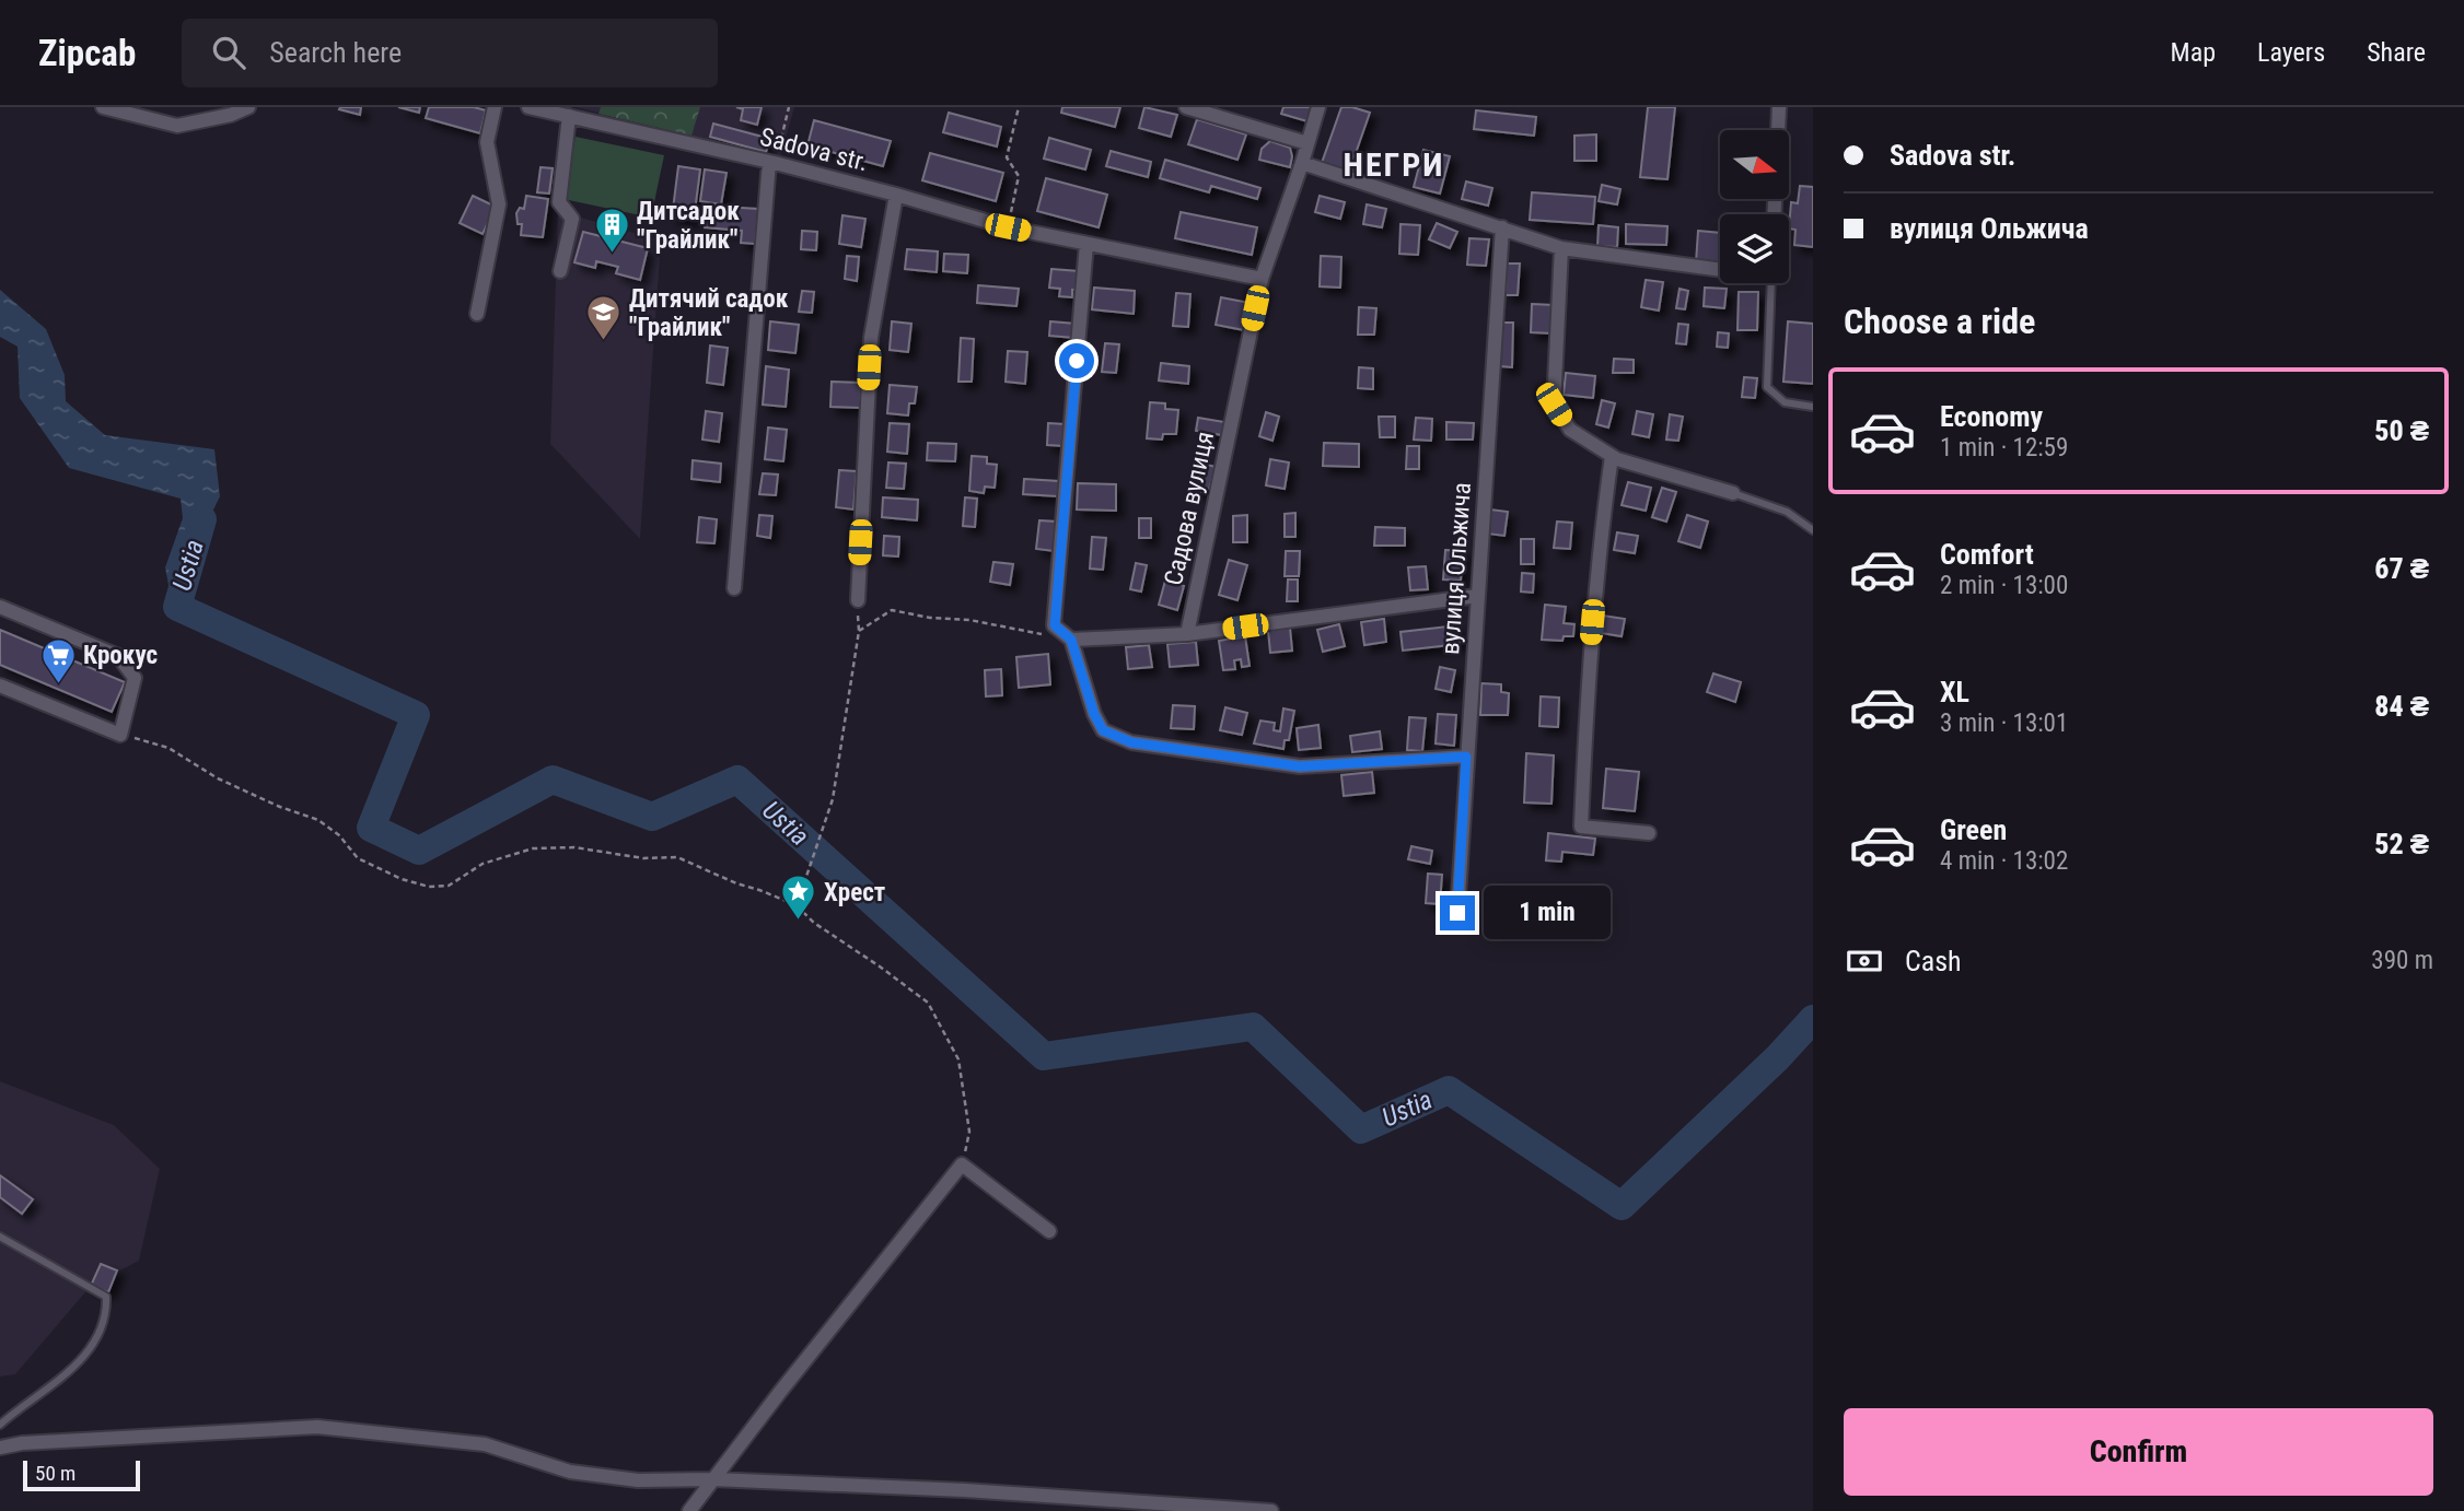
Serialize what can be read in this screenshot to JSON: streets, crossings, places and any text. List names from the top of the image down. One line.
{"streets":{"street":["Sadova str.","Садова вулиця","вулиця Ольжича"]},"crossings":[["Sadova str.","Садова вулиця"]],"districts":["НЕГРИ"],"water":["Ustia"],"places":{"building":["Дитсадок \"Грайлик\""],"school or university":["Дитячий садок \"Грайлик\""],"supermarket":["Крокус"],"place":["Хрест"]},"scale_bar":"50 m","north":"right","page":{"header":"Zipcab","search":"Search here","nav":["Map","Layers","Share"],"banner":["Sadova str.","вулиця Ольжича"],"heading":"Choose a ride","list":[{"name":"Economy","note":"1 min · 12:59","value":"50 ₴"},{"name":"Comfort","note":"2 min · 13:00","value":"67 ₴"},{"name":"XL","note":"3 min · 13:01","value":"84 ₴"},{"name":"Green","note":"4 min · 13:02","value":"52 ₴"}],"bubble":"1 min","pay":["Cash","390 m"],"buttons":"Confirm","scale":"50 m"}}
